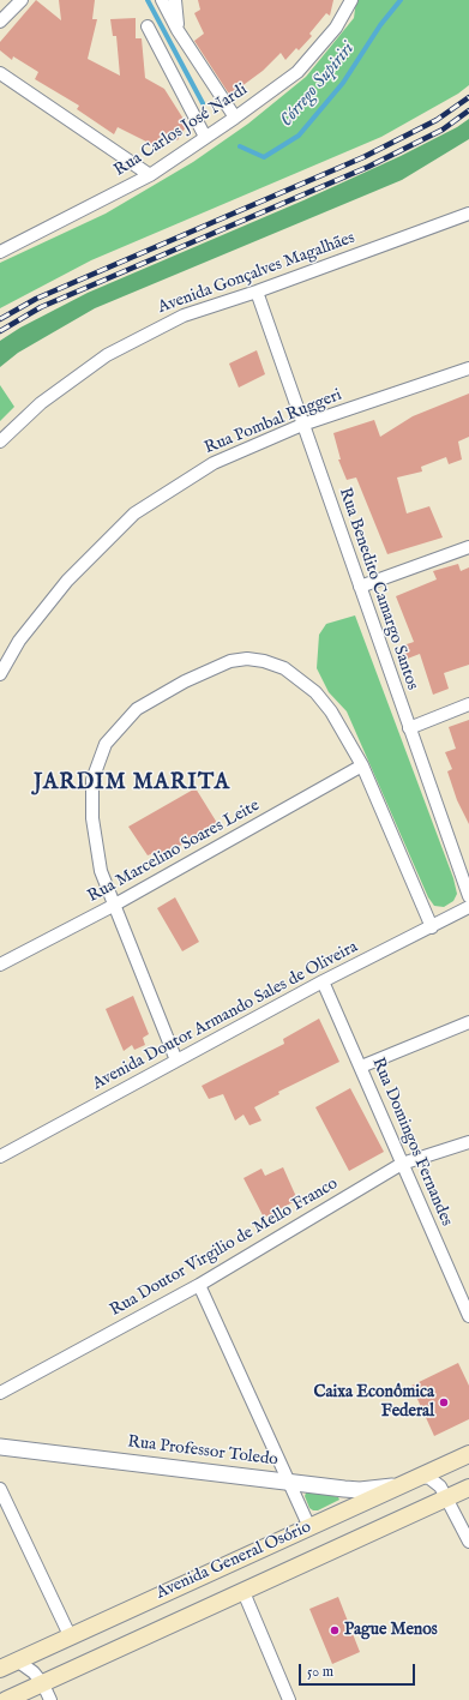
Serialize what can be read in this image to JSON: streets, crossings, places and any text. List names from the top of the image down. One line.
{"streets":{"main road":["Avenida General Osório"],"street":["Rua Carlos José Nardi","Avenida Gonçalves Magalhães","Rua Pombal Ruggeri","Rua Benedito Camargo Santos","Rua Marcelino Soares Leite","Avenida Doutor Armando Sales de Oliveira","Rua Domingos Fernandes","Rua Doutor Virgilio de Mello Franco","Rua Professor Toledo"]},"crossings":[["Avenida Gonçalves Magalhães","Rua Benedito Camargo Santos"],["Rua Pombal Ruggeri","Rua Benedito Camargo Santos"],["Avenida Doutor Armando Sales de Oliveira","Rua Domingos Fernandes"],["Rua Domingos Fernandes","Rua Doutor Virgilio de Mello Franco"],["Rua Professor Toledo","Avenida General Osório"]],"districts":["JARDIM MARITA"],"water":["Córrego Supiriri"],"places":["Caixa Econômica Federal","Pague Menos"],"scale_bar":"50 m"}
